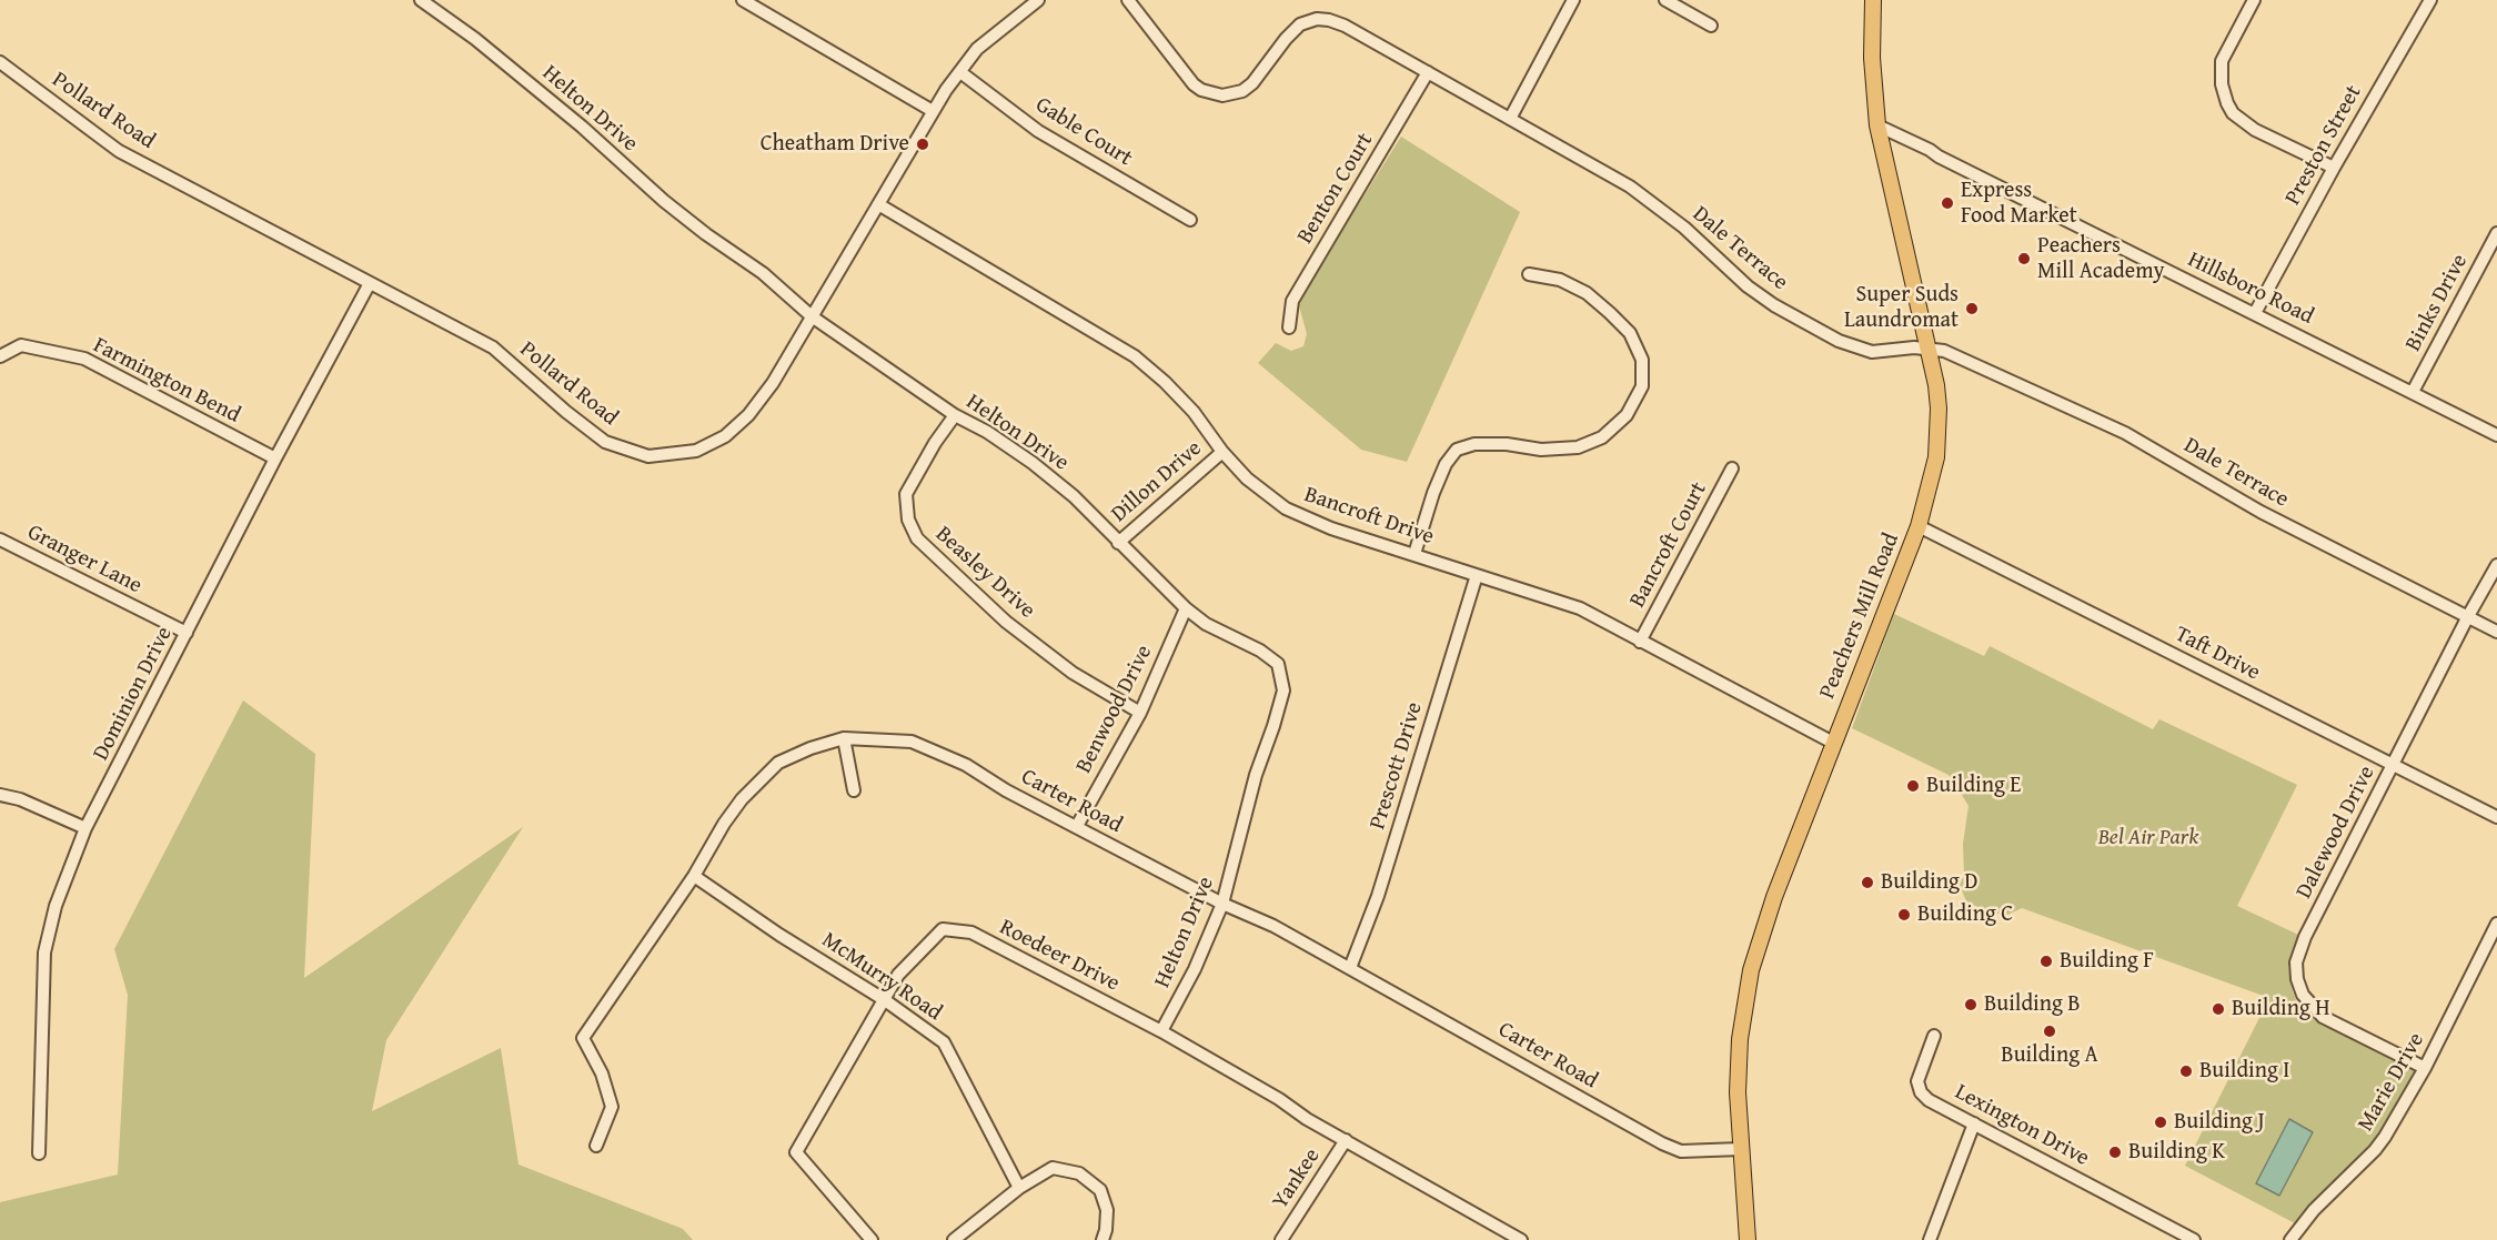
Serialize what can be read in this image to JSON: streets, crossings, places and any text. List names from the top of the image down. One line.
{"streets":{"main road":["Peachers Mill Road"],"street":["Helton Drive","Pollard Road","Gable Court","Preston Street","Benton Court","Dale Terrace","Hillsboro Road","Binks Drive","Farmington Bend","Dillon Drive","Bancroft Drive","Bancroft Court","Granger Lane","Beasley Drive","Taft Drive","Dominion Drive","Benwood Drive","Prescott Drive","Carter Road","Dalewood Drive","Roedeer Drive","McMurry Road","Marie Drive","Lexington Drive","Yankee"]},"crossings":[["Helton Drive","Pollard Road"],["Helton Drive","Dillon Drive"],["Helton Drive","Beasley Drive"],["Helton Drive","Benwood Drive"],["Helton Drive","Carter Road"],["Helton Drive","Roedeer Drive"],["Pollard Road","Gable Court"],["Pollard Road","Bancroft Drive"],["Pollard Road","Dominion Drive"],["Preston Street","Hillsboro Road"],["Benton Court","Dale Terrace"],["Dale Terrace","Peachers Mill Road"],["Dale Terrace","Dalewood Drive"],["Hillsboro Road","Binks Drive"],["Hillsboro Road","Peachers Mill Road"],["Farmington Bend","Dominion Drive"],["Dillon Drive","Bancroft Drive"],["Bancroft Drive","Bancroft Court"],["Bancroft Drive","Peachers Mill Road"],["Bancroft Drive","Prescott Drive"],["Granger Lane","Dominion Drive"],["Beasley Drive","Benwood Drive"],["Peachers Mill Road","Taft Drive"],["Peachers Mill Road","Carter Road"],["Taft Drive","Dalewood Drive"],["Benwood Drive","Carter Road"],["Prescott Drive","Carter Road"],["Carter Road","McMurry Road"],["Dalewood Drive","Marie Drive"],["Roedeer Drive","McMurry Road"],["Roedeer Drive","Yankee"]],"parks":["Bel Air Park"],"places":["Cheatham Drive","Express Food Market","Peachers Mill Academy","Super Suds Laundromat","Building E","Building D","Building C","Building F","Building B","Building H","Building A","Building I","Building J","Building K"]}
